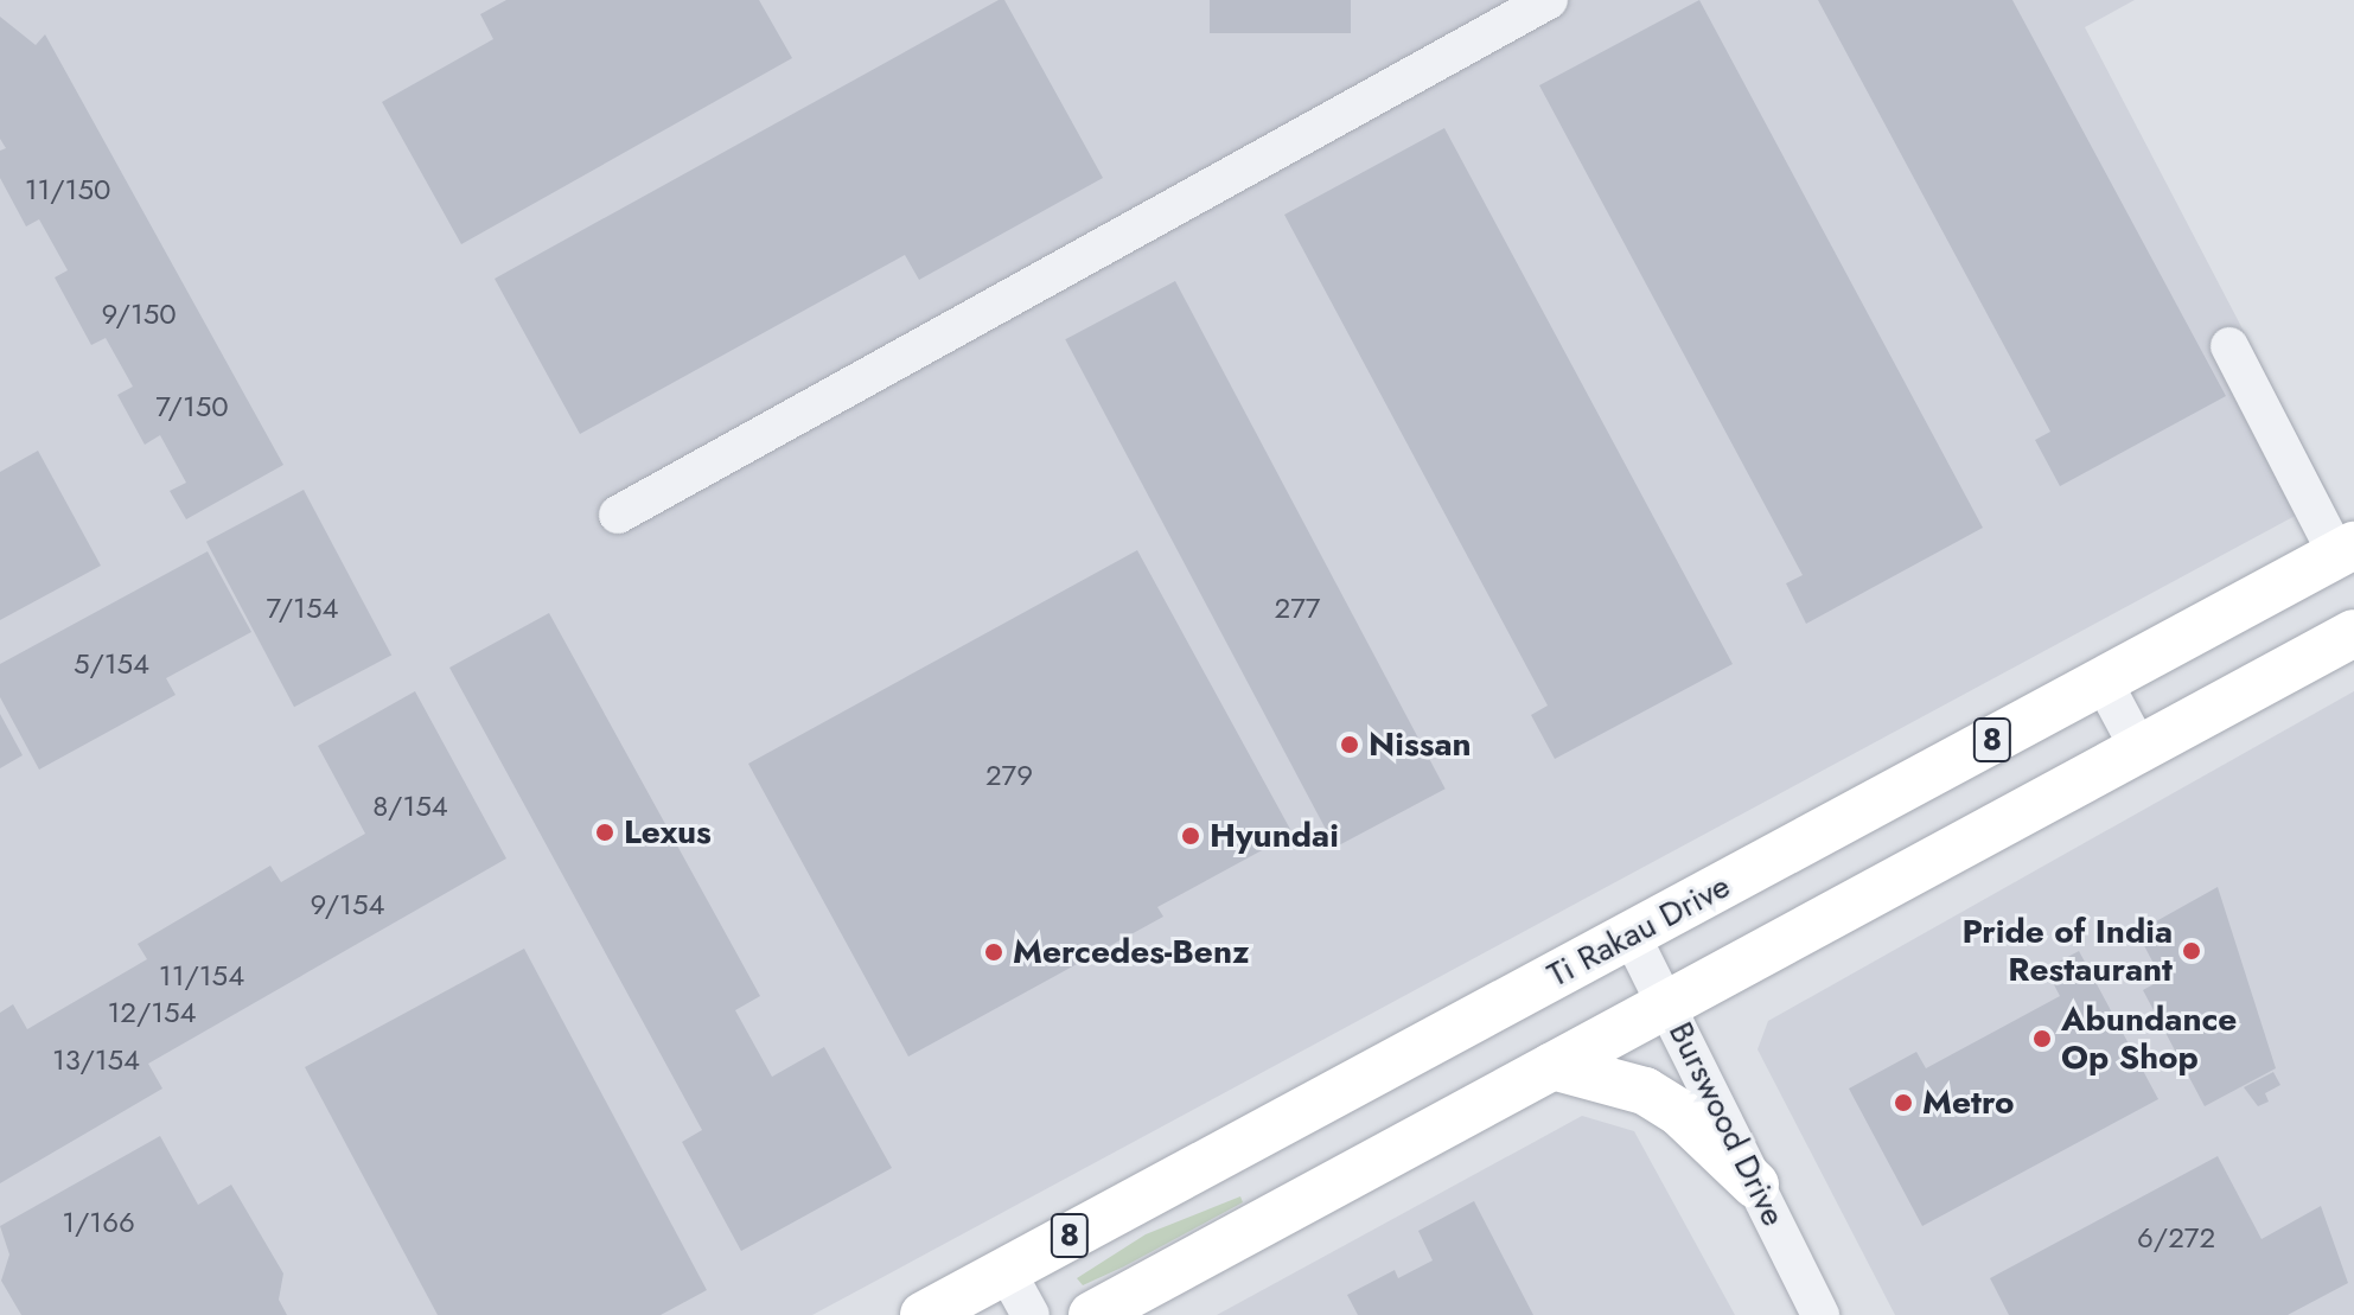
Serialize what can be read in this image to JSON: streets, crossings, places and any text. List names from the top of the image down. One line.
{"streets":{"main road":["8","Ti Rakau Drive"],"street":["Burswood Drive"]},"crossings":[["8","Burswood Drive"],["Ti Rakau Drive","Burswood Drive"]],"places":["Nissan","Lexus","Hyundai","Pride of India Restaurant","Mercedes-Benz","Abundance Op Shop","Metro"],"house_numbers":["11/150","9/150","7/150","7/154","277","5/154","279","8/154","9/154","11/154","12/154","13/154","1/166","6/272"]}
